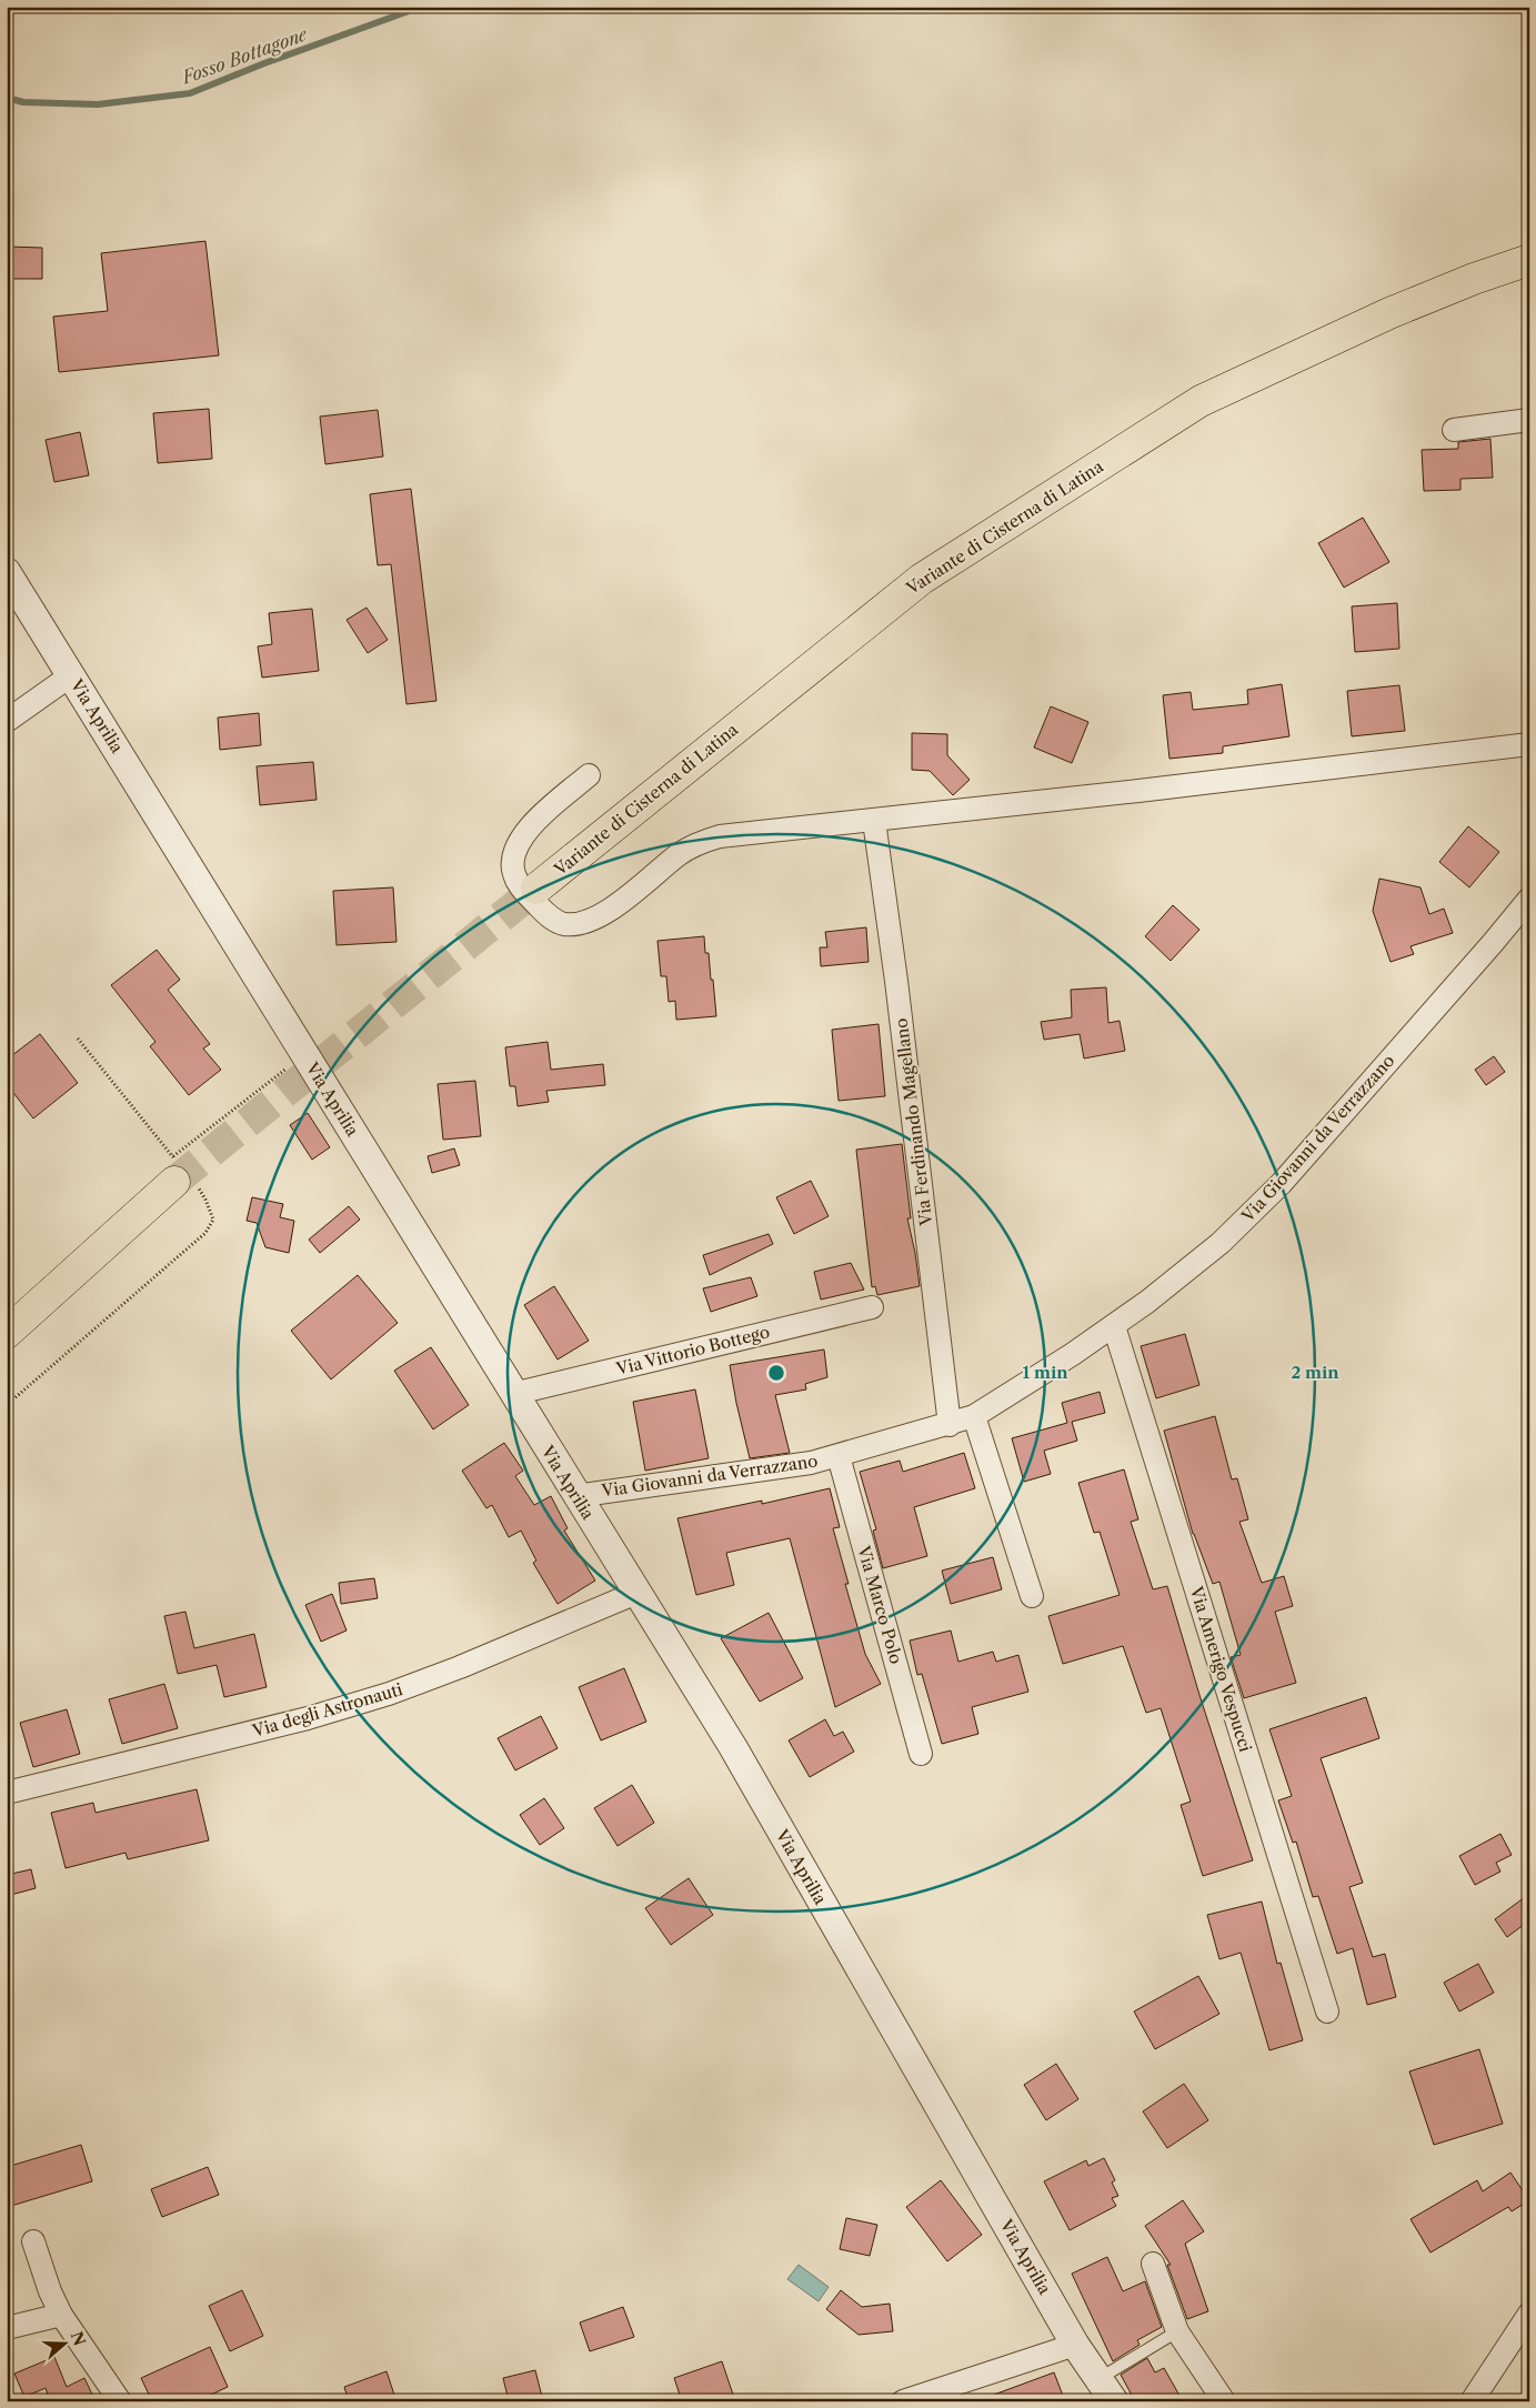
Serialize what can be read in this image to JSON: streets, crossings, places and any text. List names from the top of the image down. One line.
{"streets":{"main road":["Variante di Cisterna di Latina"],"street":["Via Aprilia","Via Ferdinando Magellano","Via Giovanni da Verrazzano","Via Vittorio Bottego","Via Marco Polo","Via Amerigo Vespucci","Via degli Astronauti"]},"crossings":[["Via Aprilia","Via Giovanni da Verrazzano"],["Via Aprilia","Via Vittorio Bottego"],["Via Aprilia","Via degli Astronauti"],["Via Ferdinando Magellano","Via Giovanni da Verrazzano"],["Via Giovanni da Verrazzano","Via Marco Polo"],["Via Giovanni da Verrazzano","Via Amerigo Vespucci"]],"water":["Fosso Bottagone"],"north":"right","rings":["1 min","2 min"]}
